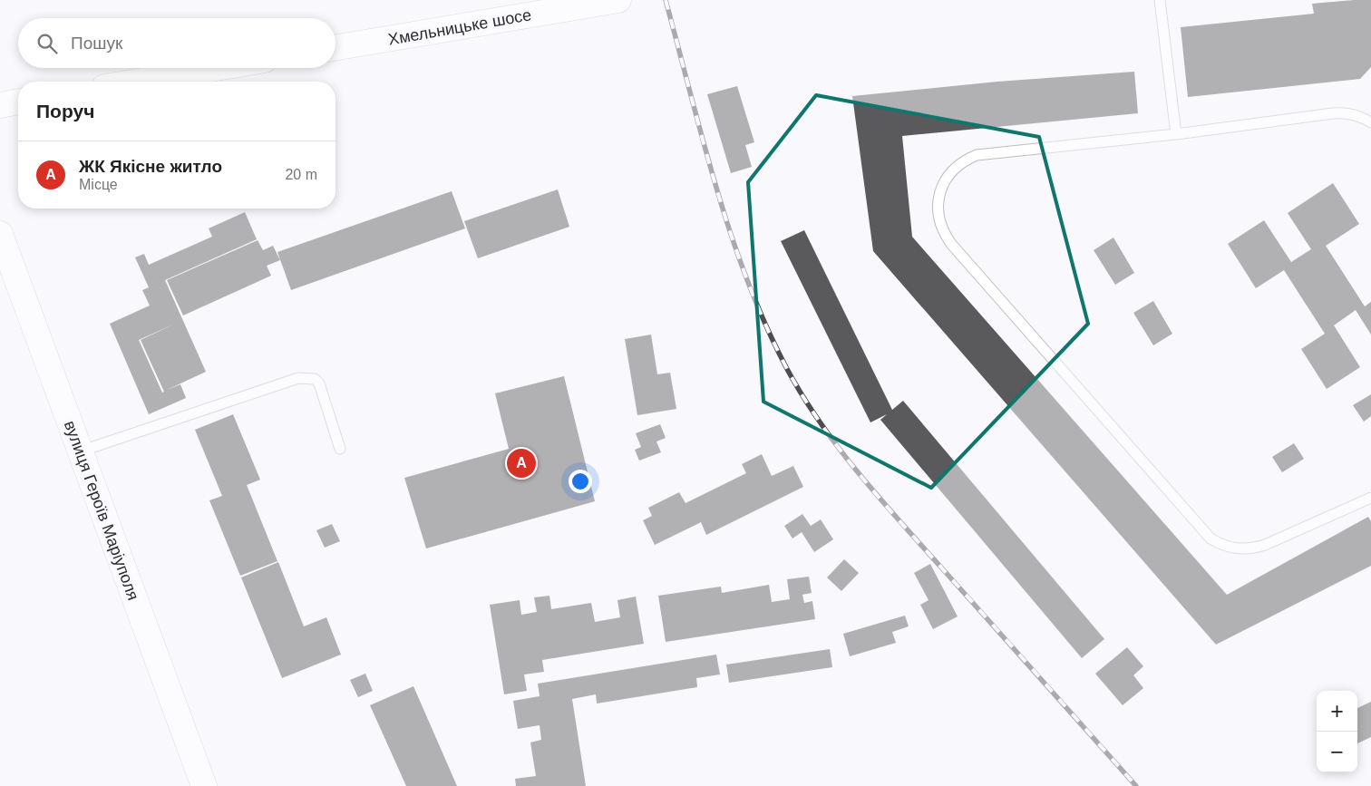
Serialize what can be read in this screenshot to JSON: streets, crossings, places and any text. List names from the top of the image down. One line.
{"streets":{"main road":["Хмельницьке шосе","вулиця Героїв Маріуполя"]},"page":{"search":"Пошук","heading":"Поруч","list":[{"mark":"A","name":"ЖК Якісне житло","note":"Місце","value":"20 m"}],"pins":"A","map_buttons":["+","−"]}}
